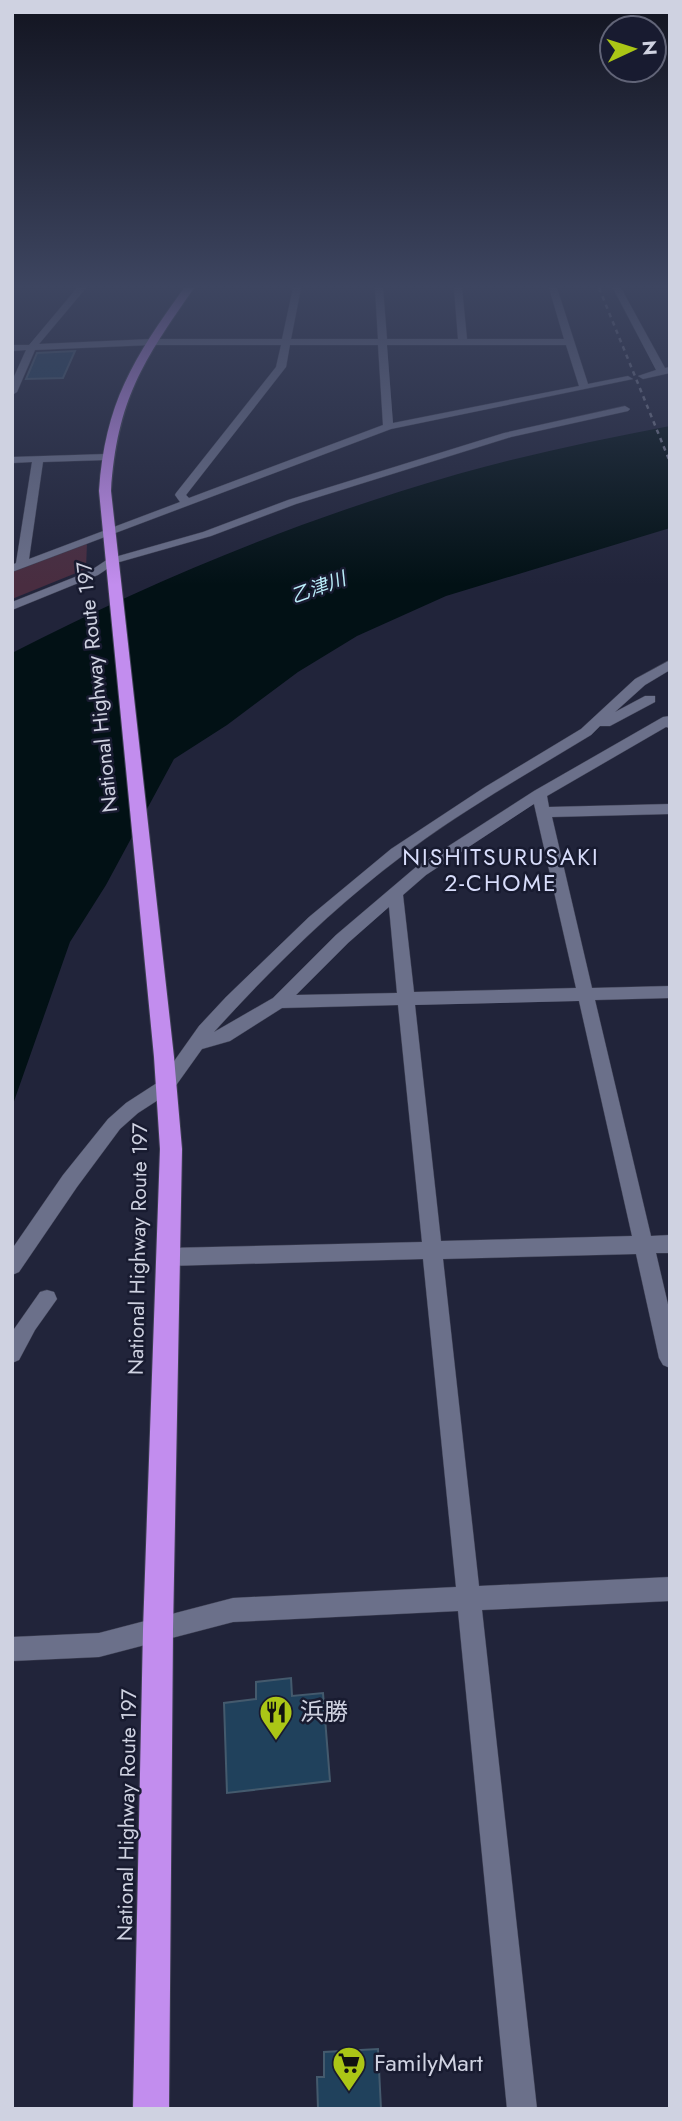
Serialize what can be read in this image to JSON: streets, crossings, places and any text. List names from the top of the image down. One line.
{"streets":{"highway":["National Highway Route 197"]},"districts":["NISHITSURUSAKI 2-CHOME"],"water":["乙津川"],"places":{"restaurant":["浜勝"],"supermarket":["FamilyMart"]},"north":"right"}
